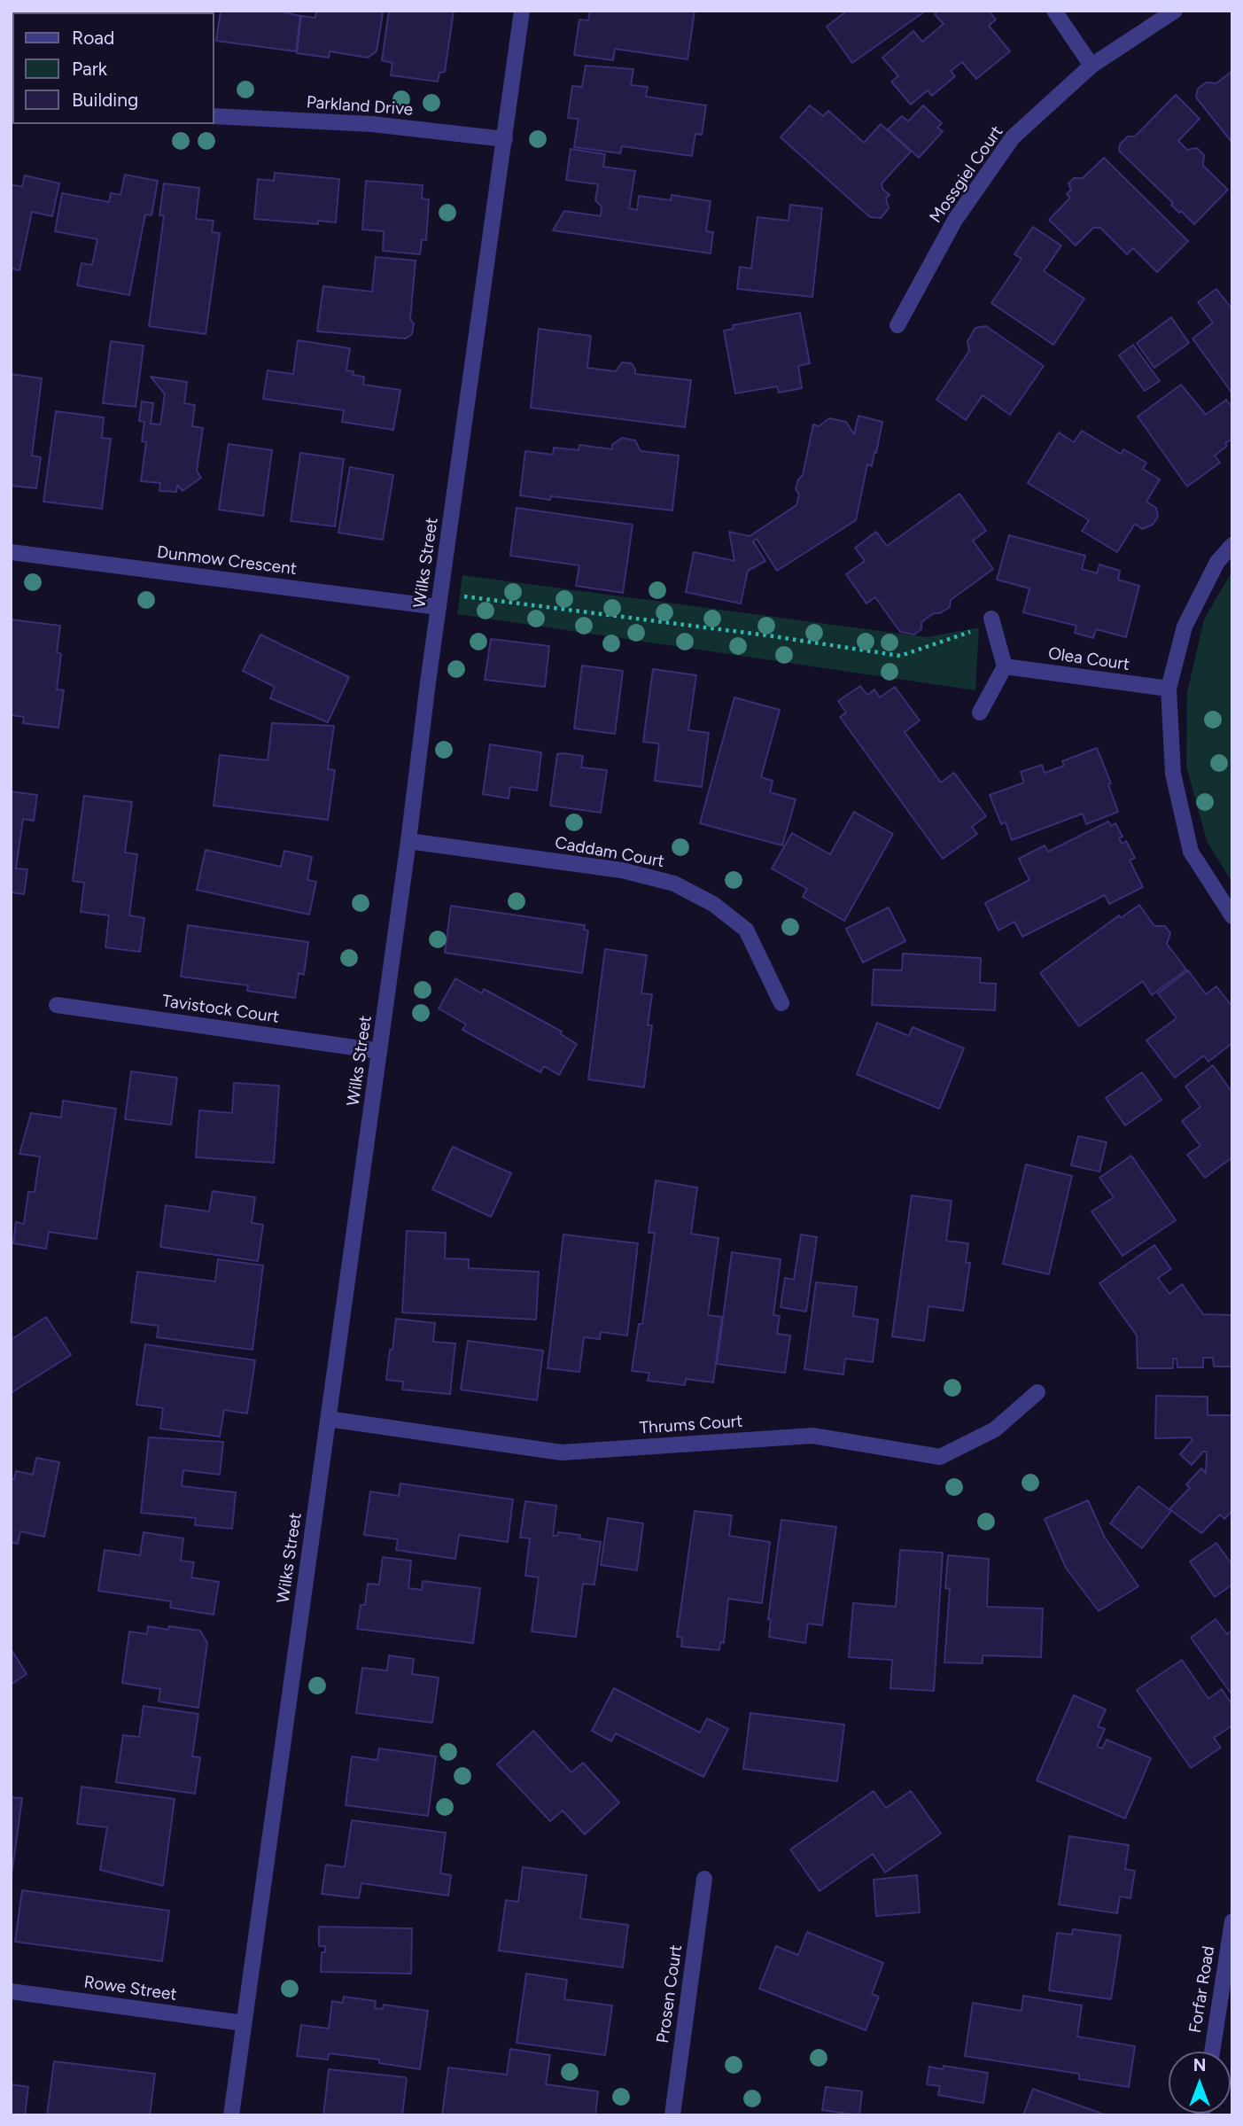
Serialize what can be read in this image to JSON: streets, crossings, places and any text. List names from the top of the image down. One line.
{"streets":{"street":["Parkland Drive","Mossgiel Court","Dunmow Crescent","Wilks Street","Olea Court","Caddam Court","Tavistock Court","Thrums Court","Rowe Street","Forfar Road","Prosen Court"]},"crossings":[["Parkland Drive","Wilks Street"],["Dunmow Crescent","Wilks Street"],["Wilks Street","Caddam Court"],["Wilks Street","Tavistock Court"],["Wilks Street","Thrums Court"],["Wilks Street","Rowe Street"]],"legend":["Road","Park","Building"],"north":"top"}
